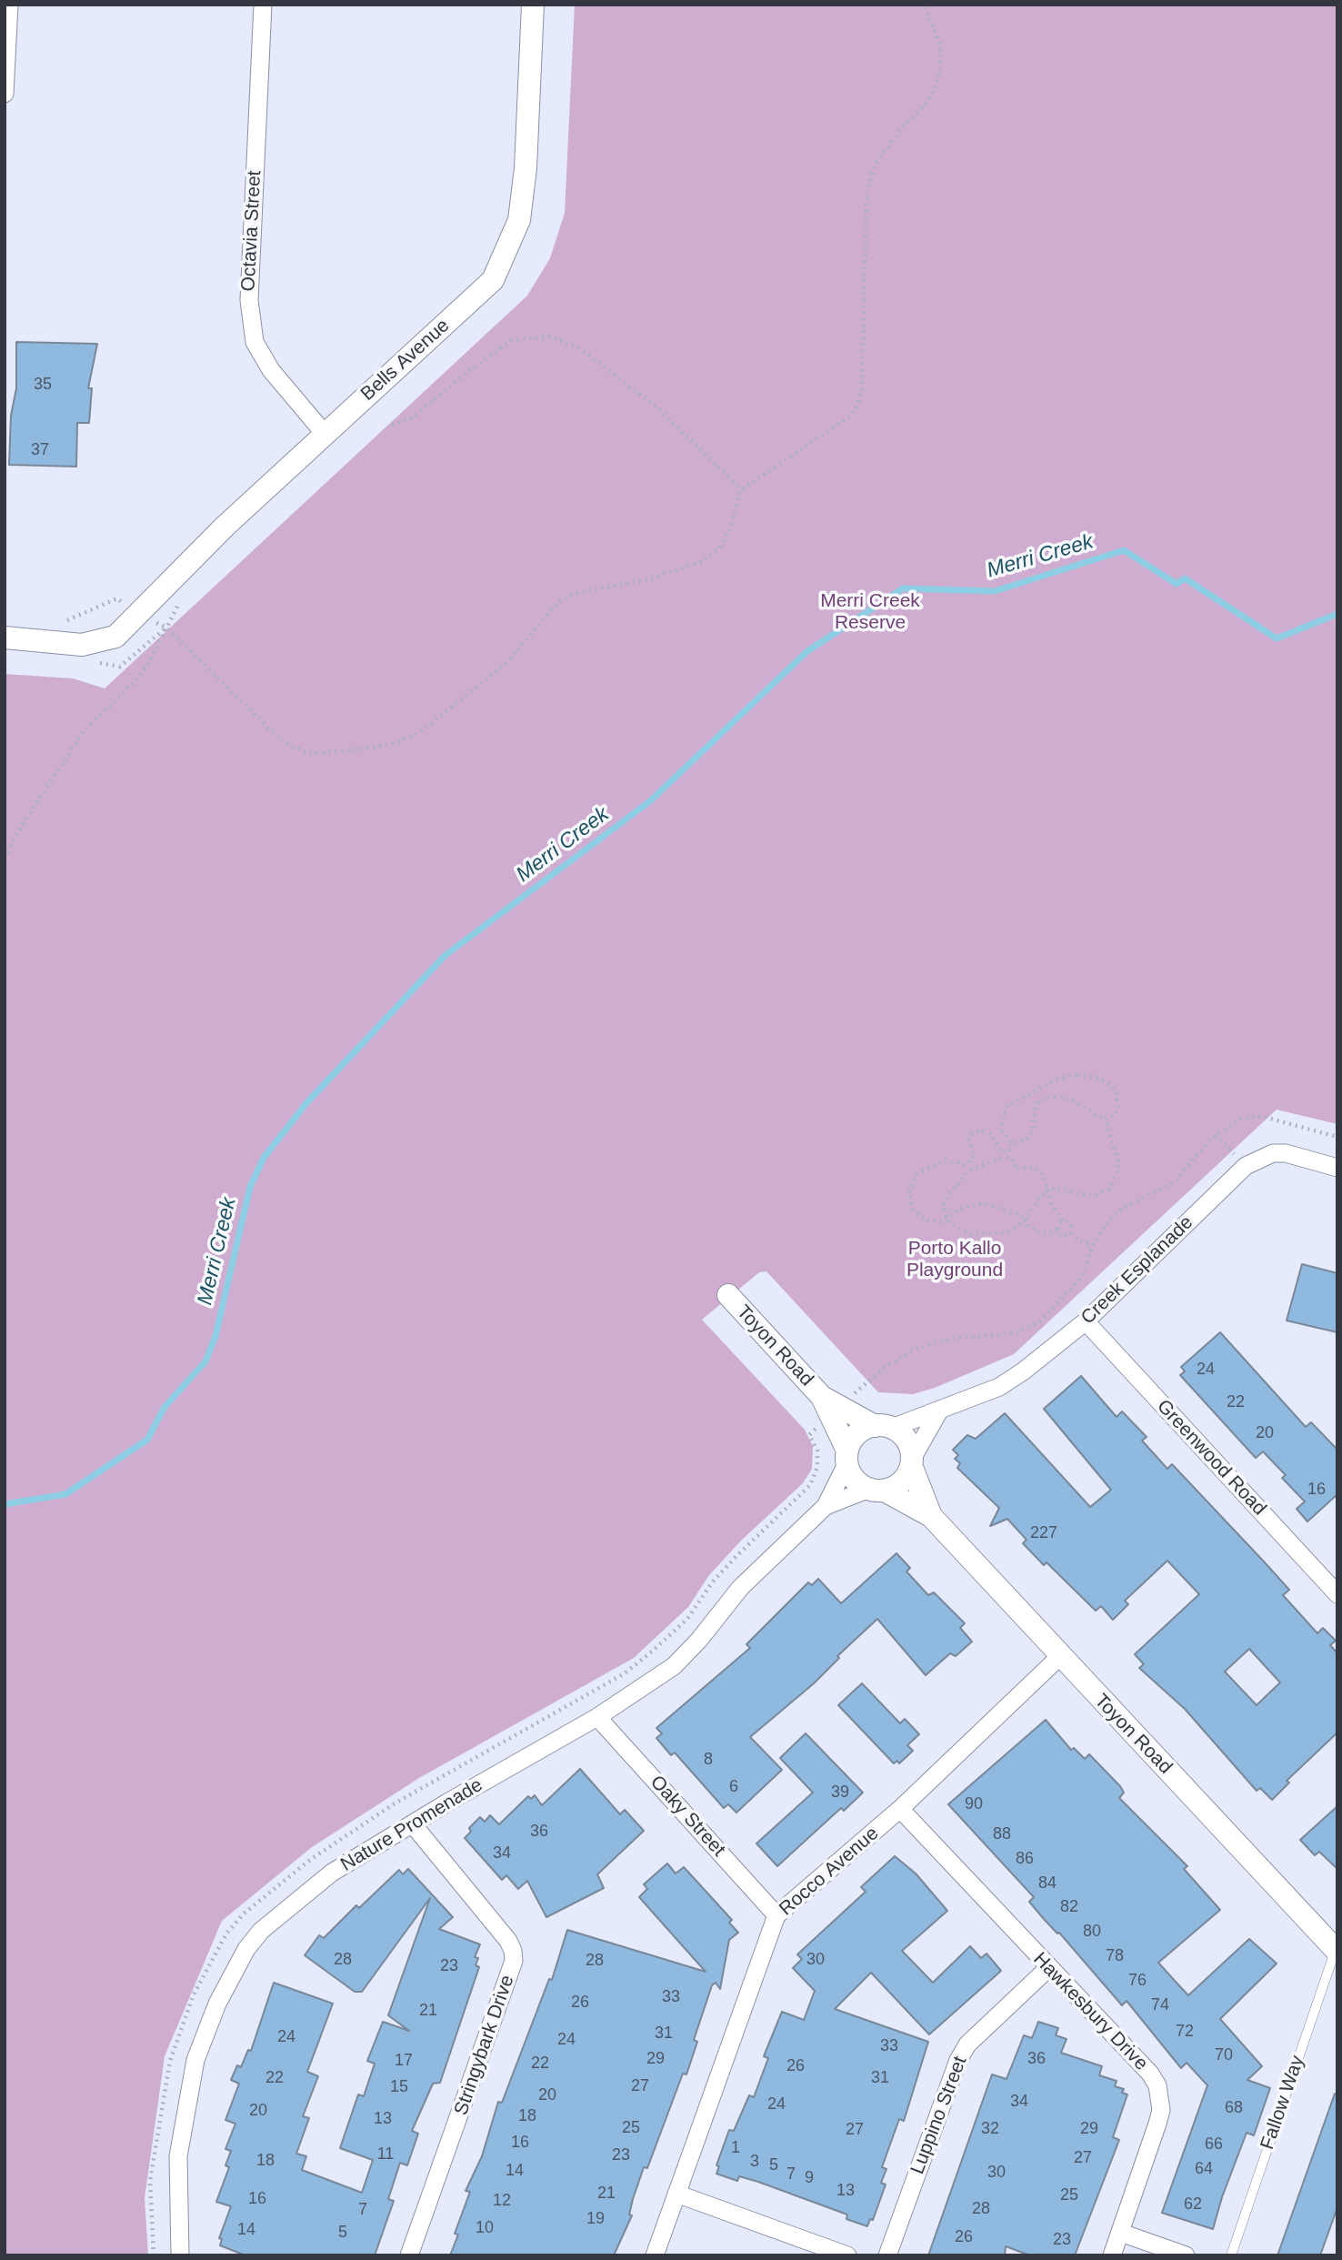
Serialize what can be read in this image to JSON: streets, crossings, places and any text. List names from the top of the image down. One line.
{"streets":{"street":["Octavia Street","Bells Avenue","Creek Esplanade","Toyon Road","Greenwood Road","Oaky Street","Nature Promenade","Rocco Avenue","Hawkesbury Drive","Stringybark Drive","Luppino Street"],"lane":["Fallow Way"]},"crossings":[["Octavia Street","Bells Avenue"],["Creek Esplanade","Toyon Road"],["Creek Esplanade","Greenwood Road"],["Creek Esplanade","Nature Promenade"],["Toyon Road","Nature Promenade"],["Toyon Road","Rocco Avenue"],["Toyon Road","Fallow Way"],["Oaky Street","Nature Promenade"],["Oaky Street","Rocco Avenue"],["Nature Promenade","Stringybark Drive"],["Rocco Avenue","Hawkesbury Drive"],["Hawkesbury Drive","Luppino Street"]],"water":["Merri Creek"],"parks":["Merri Creek Reserve","Porto Kallo Playground"],"house_numbers":["35","37","24","22","20","16","227","8","6","39","90","36","88","34","86","84","82","80","78","28","30","28","23","76","33","26","74","21","72","31","24","24","33","70","29","36","17","22","26","22","31","27","15","20","34","24","68","20","18","13","25","32","29","27","16","66","1","11","23","27","18","3","5","64","14","30","7","9","13","21","25","16","12","62","28","7","19","10","14","5","26","23"]}
